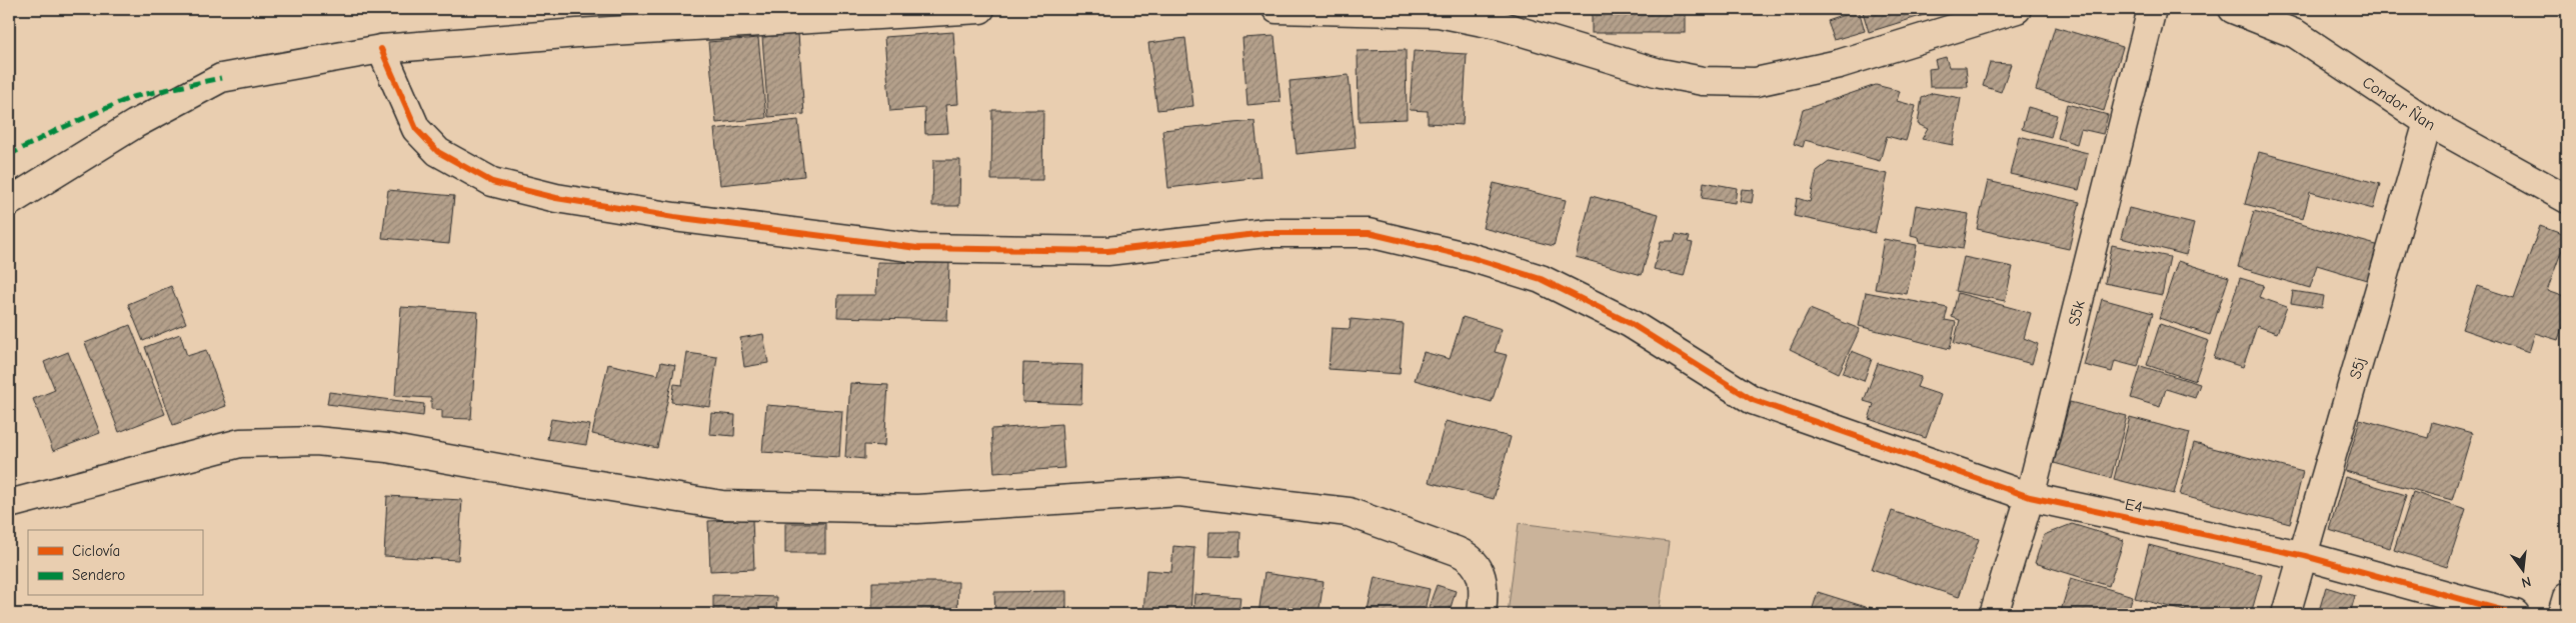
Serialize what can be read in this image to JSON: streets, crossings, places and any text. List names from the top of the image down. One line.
{"streets":{"street":["Condor Ñan","S5k","S5j","E4"]},"crossings":[["Condor Ñan","S5j"],["S5k","E4"],["S5j","E4"]],"legend":["Ciclovía","Sendero"],"north":"bottom"}
